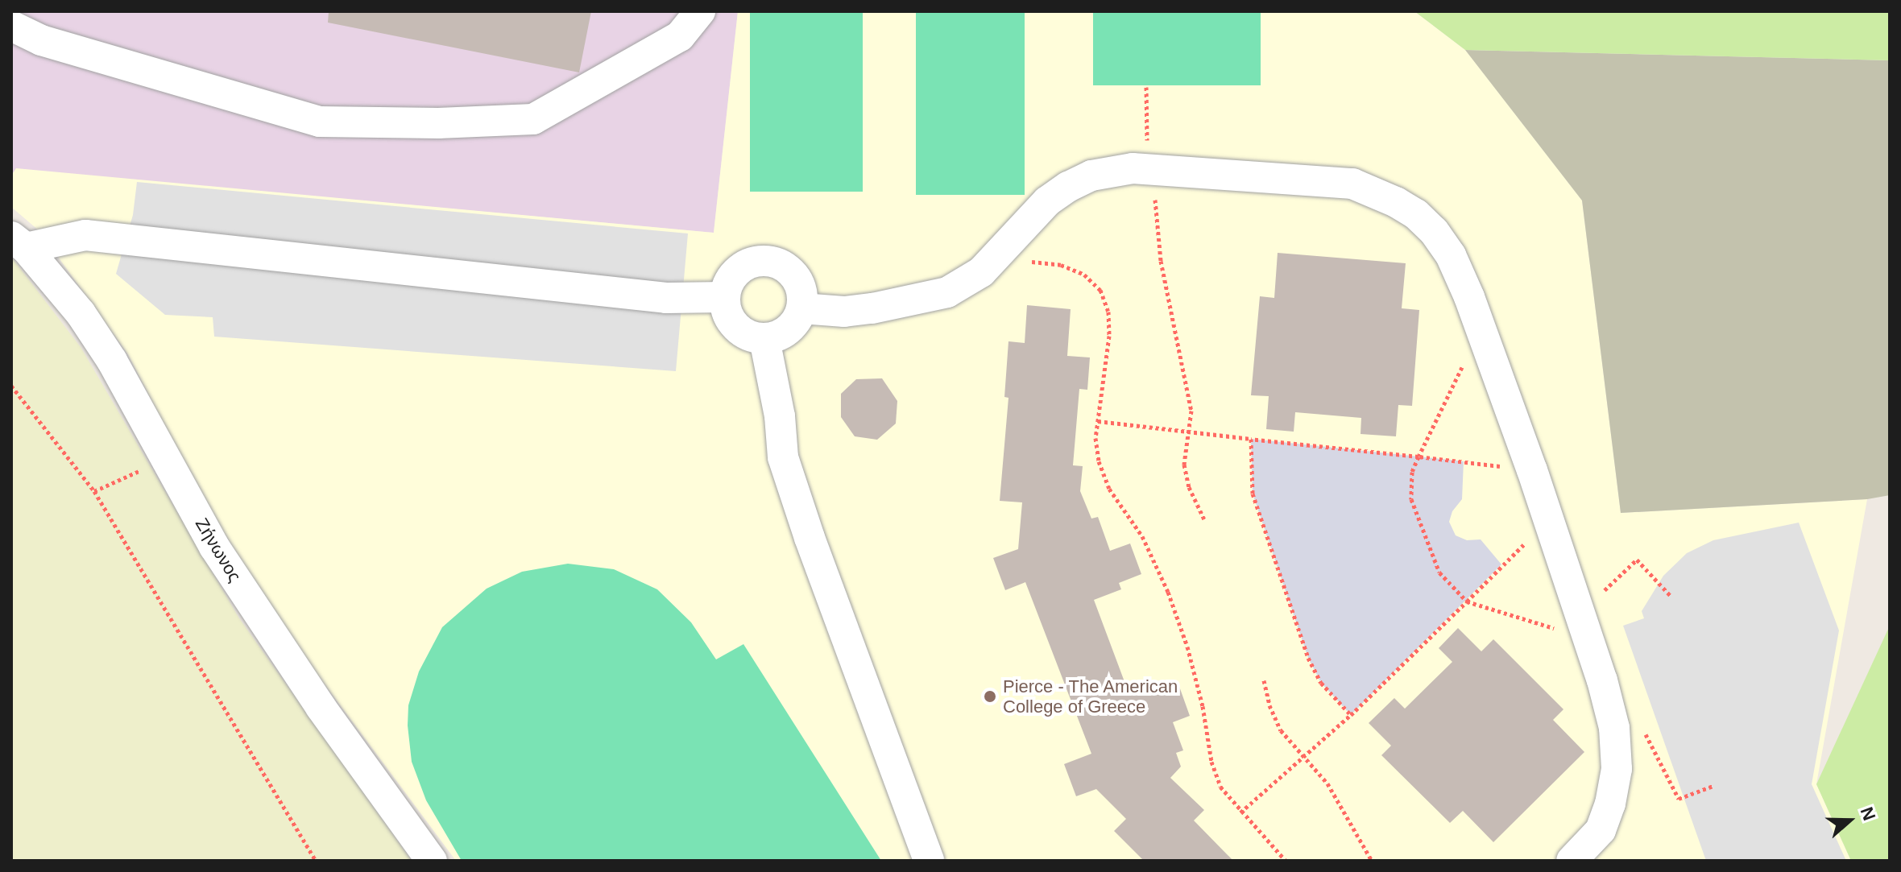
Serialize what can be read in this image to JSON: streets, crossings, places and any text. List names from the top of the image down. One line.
{"streets":{"street":["Ζήνωνος"]},"places":["Pierce - The American College of Greece"],"north":"right"}
